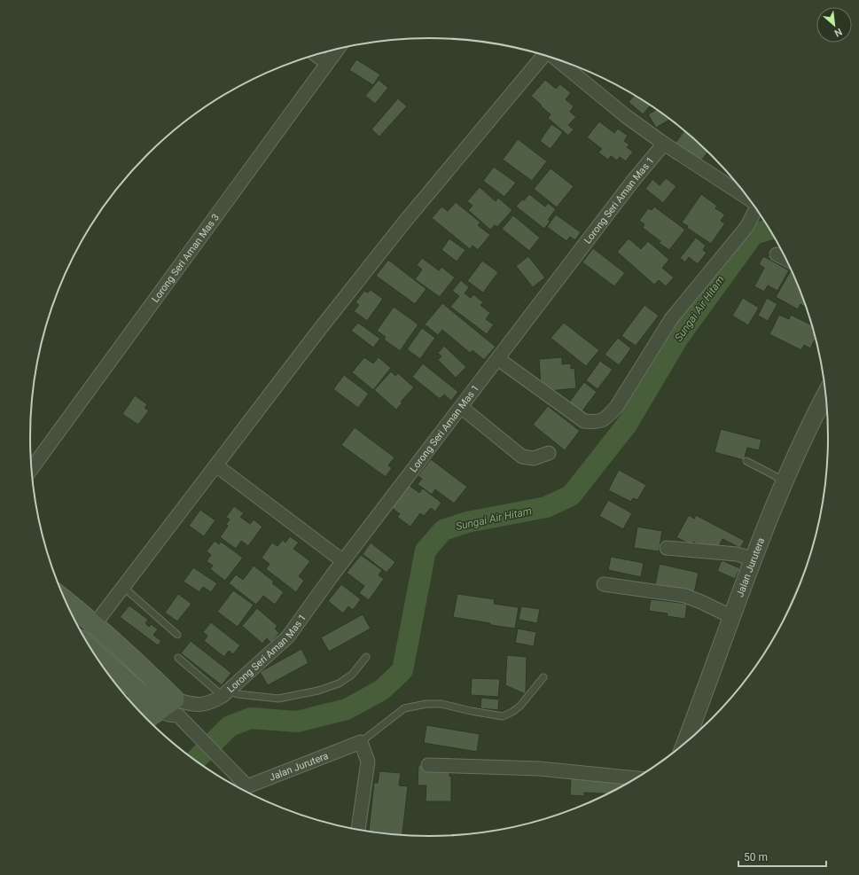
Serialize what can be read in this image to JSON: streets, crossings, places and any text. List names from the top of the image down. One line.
{"streets":{"street":["Lorong Seri Aman Mas 1","Lorong Seri Aman Mas 3","Jalan Jurutera"]},"water":["Sungai Air Hitam"],"scale_bar":"50 m","north":"bottom right"}
